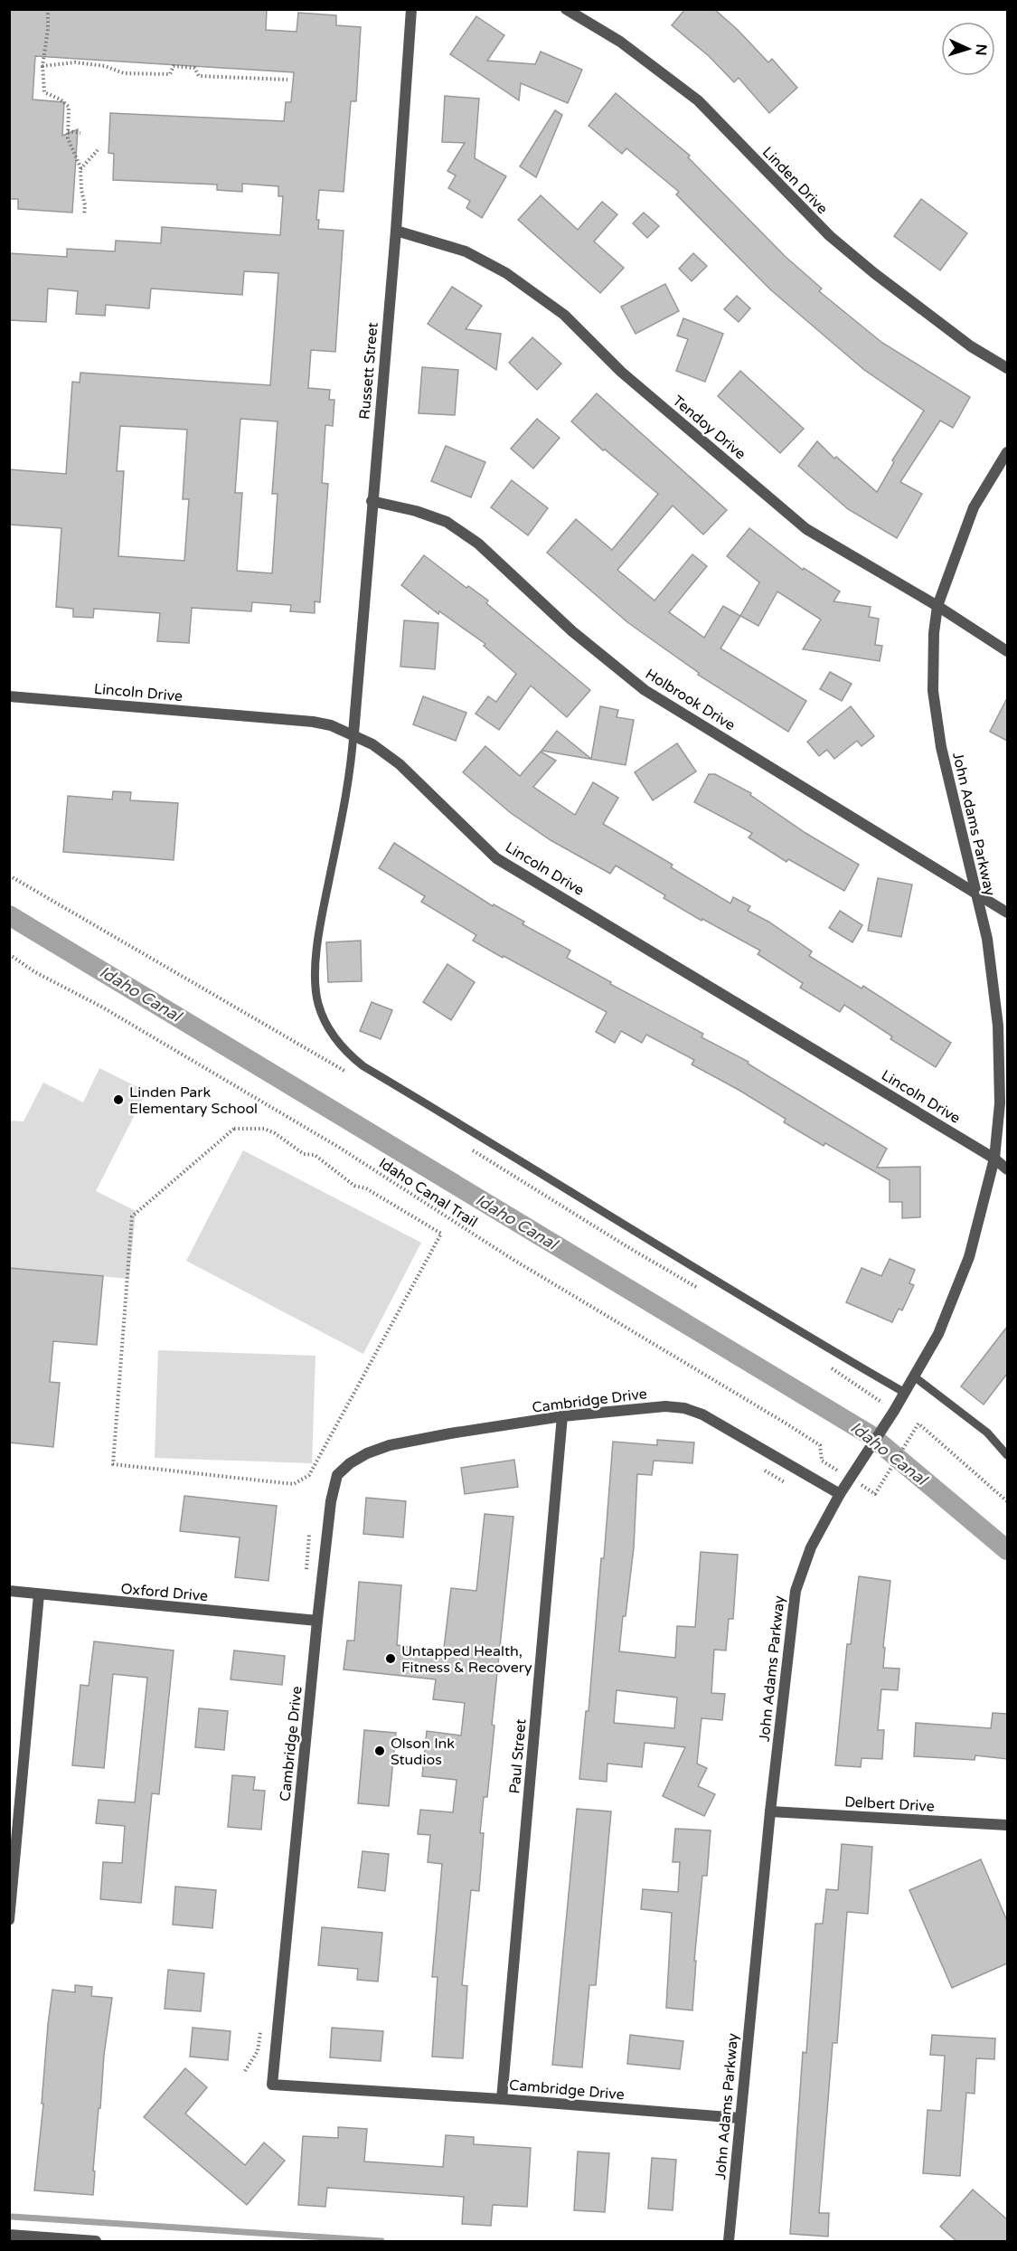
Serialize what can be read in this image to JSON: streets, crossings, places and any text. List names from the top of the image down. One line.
{"streets":{"street":["Linden Drive","Russett Street","Tendoy Drive","Lincoln Drive","Holbrook Drive","John Adams Parkway","Cambridge Drive","Oxford Drive","Paul Street","Delbert Drive"],"path":["Idaho Canal Trail"]},"crossings":[["Russett Street","Tendoy Drive"],["Russett Street","Lincoln Drive"],["Russett Street","Holbrook Drive"],["Tendoy Drive","John Adams Parkway"],["Lincoln Drive","John Adams Parkway"],["Holbrook Drive","John Adams Parkway"],["John Adams Parkway","Cambridge Drive"],["John Adams Parkway","Delbert Drive"],["Cambridge Drive","Oxford Drive"],["Cambridge Drive","Paul Street"]],"water":["Idaho Canal"],"places":["Linden Park Elementary School","Untapped Health, Fitness & Recovery","Olson Ink Studios"],"north":"right"}
